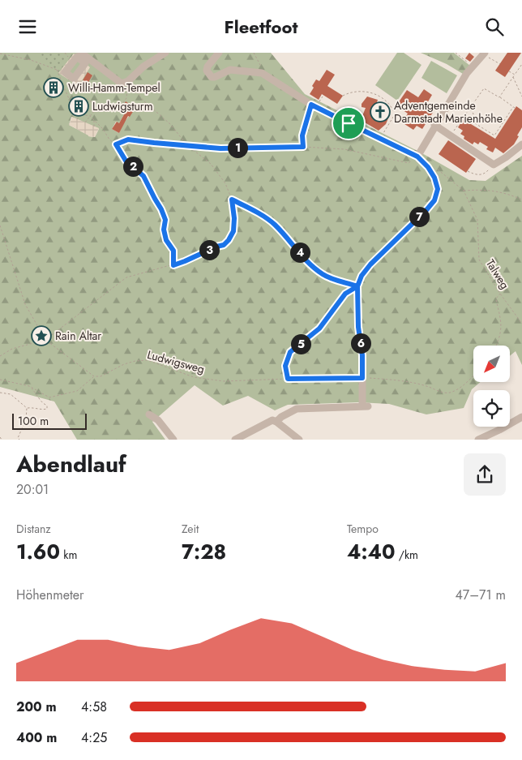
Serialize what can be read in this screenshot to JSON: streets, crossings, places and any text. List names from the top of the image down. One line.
{"streets":{"path":["Talweg","Ludwigsweg"]},"places":{"building":["Willi-Hamm-Tempel","Ludwigsturm"],"church":["Adventgemeinde Darmstadt Marienhöhe"],"place":["Rain Altar"]},"scale_bar":"100 m","north":"bottom left","page":{"header":"Fleetfoot","pins":["1","2","7","3","4","6","5"],"scale":"100 m","heading":["Abendlauf","20:01"],"stats":[["Distanz","1.60 km"],["Zeit","7:28"],["Tempo","4:40 /km"]],"chart":["Höhenmeter","47–71 m"],"list":[{"name":"200 m","note":"4:58"},{"name":"400 m","note":"4:25"}]}}
